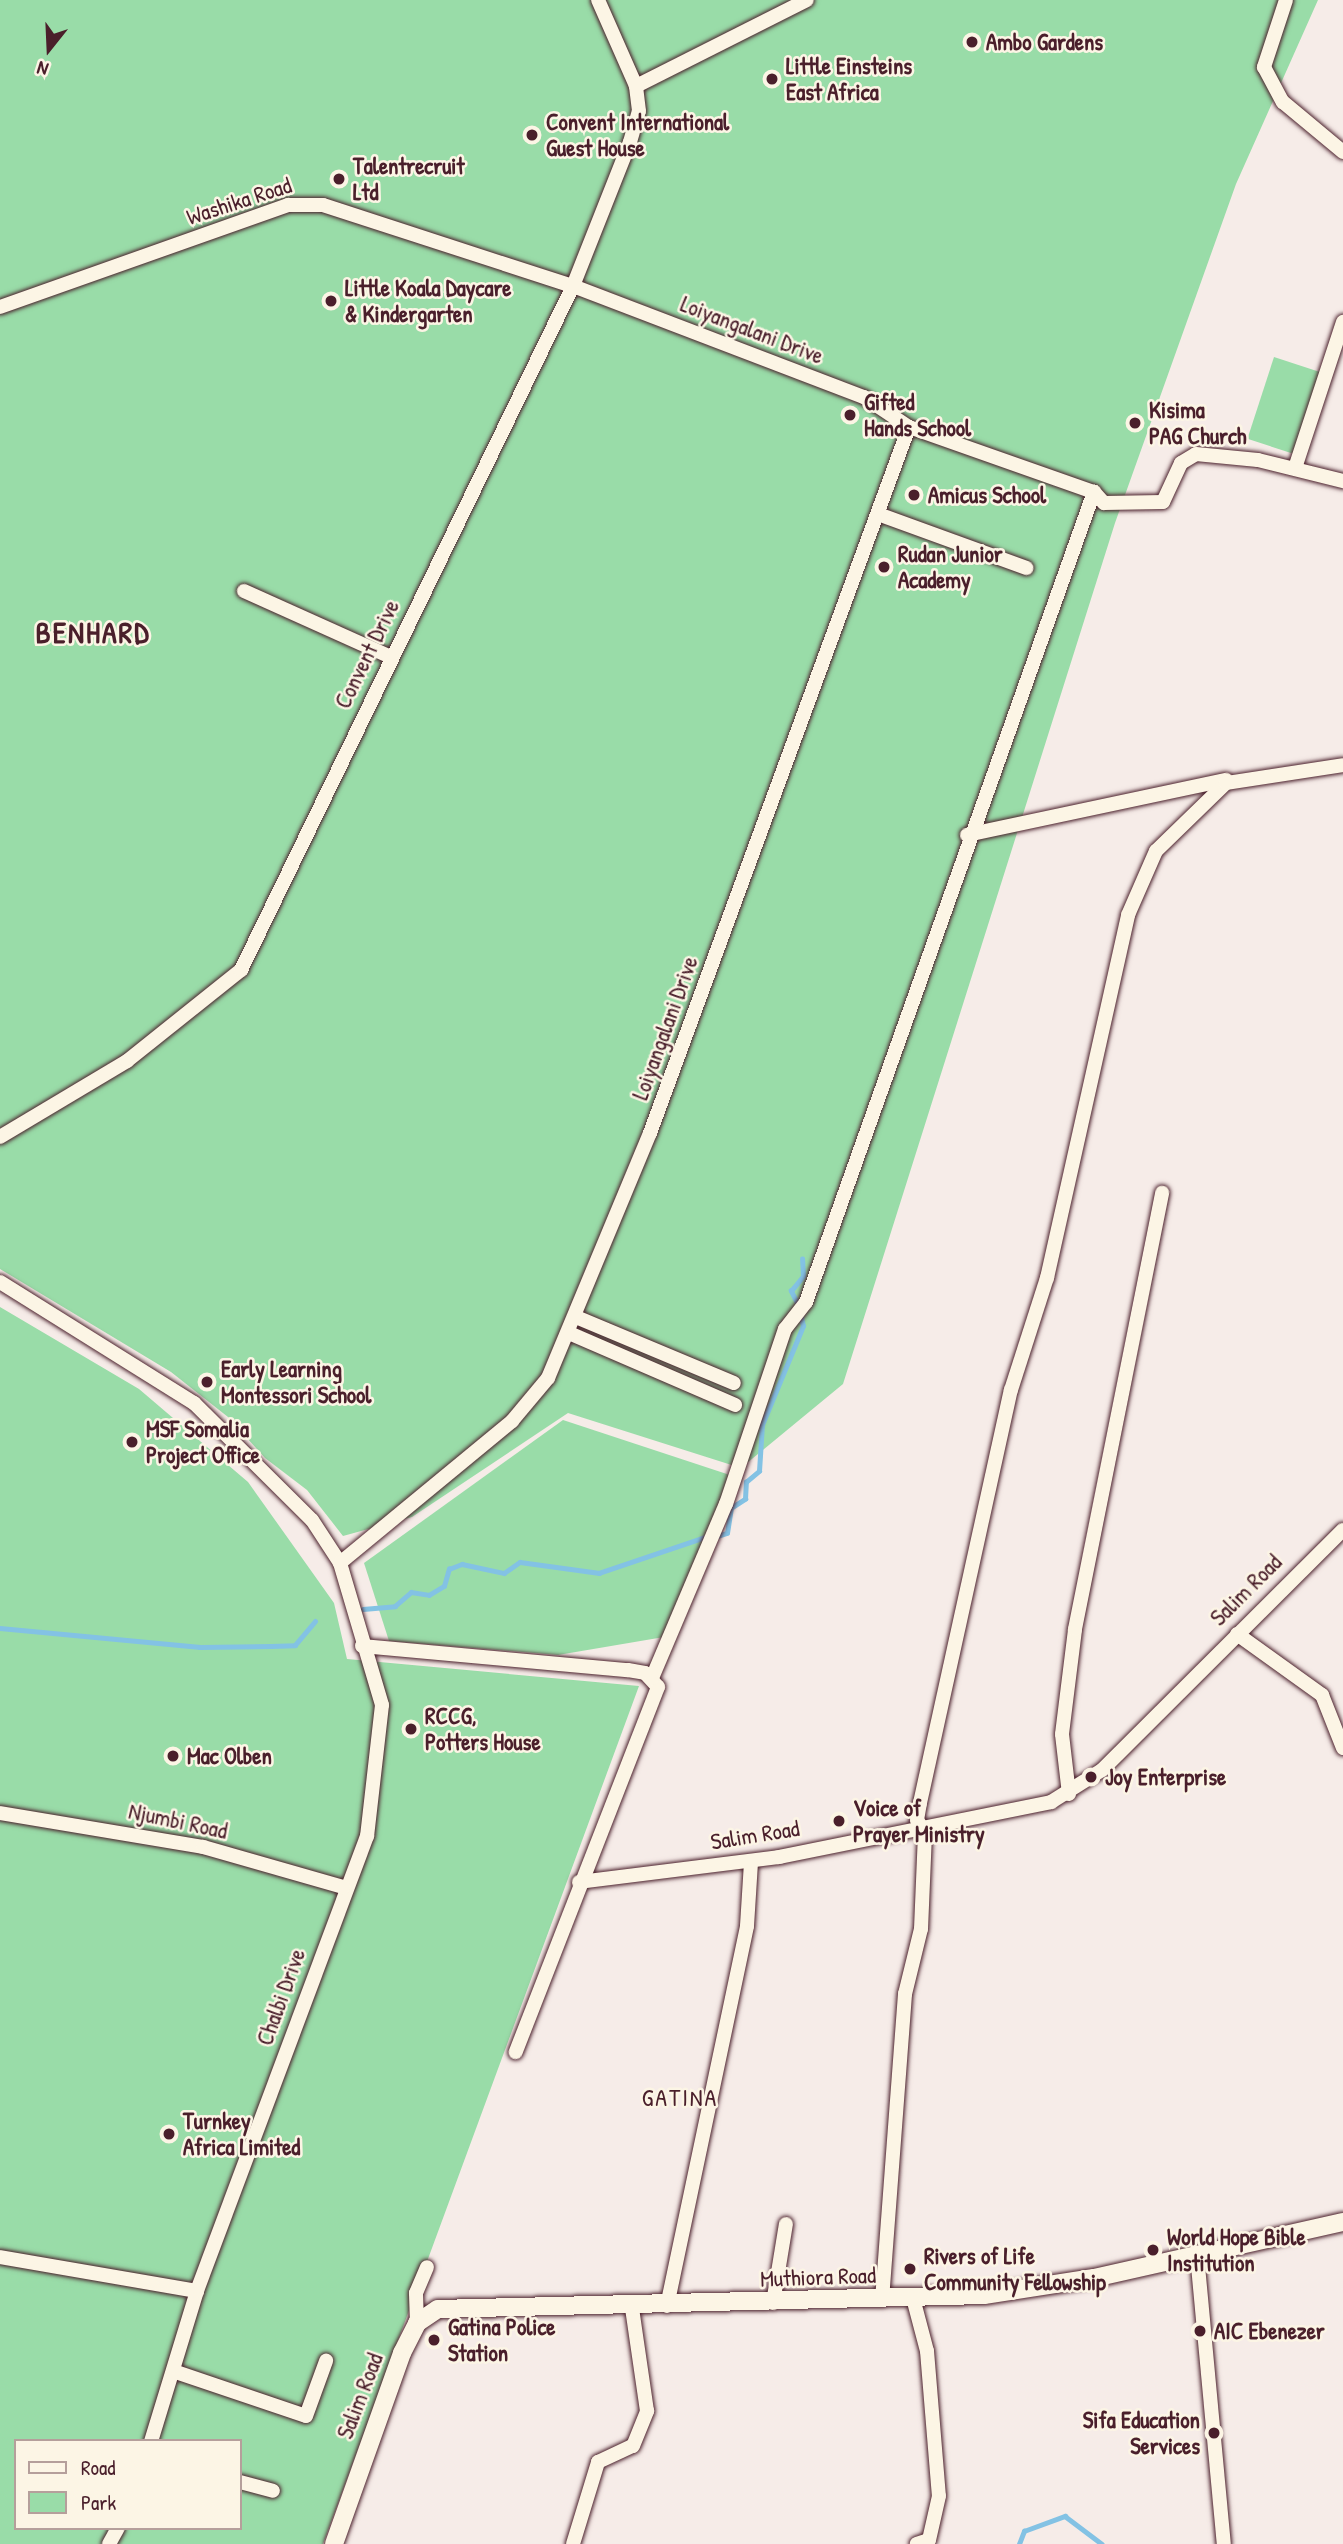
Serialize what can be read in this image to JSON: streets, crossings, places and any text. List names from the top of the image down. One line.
{"streets":{"street":["Washika Road","Loiyangalani Drive","Convent Drive","Salim Road","Njumbi Road","Chalbi Drive","Muthiora Road"]},"crossings":[["Washika Road","Loiyangalani Drive"],["Washika Road","Convent Drive"],["Loiyangalani Drive","Convent Drive"],["Loiyangalani Drive","Chalbi Drive"],["Salim Road","Muthiora Road"],["Njumbi Road","Chalbi Drive"]],"districts":["BENHARD","GATINA"],"places":["Ambo Gardens","Little Einsteins East Africa","Convent International Guest House","Talentrecruit Ltd","Little Koala Daycare & Kindergarten","Gifted Hands School","Kisima PAG Church","Amicus School","Rudan Junior Academy","Early Learning Montessori School","MSF Somalia Project Office","RCCG, Potters House","Mac Olben","Joy Enterprise","Voice of Prayer Ministry","Turnkey Africa Limited","World Hope Bible Institution","Rivers of Life Community Fellowship","AIC Ebenezer","Gatina Police Station","Sifa Education Services"],"legend":["Road","Park"],"north":"bottom"}
